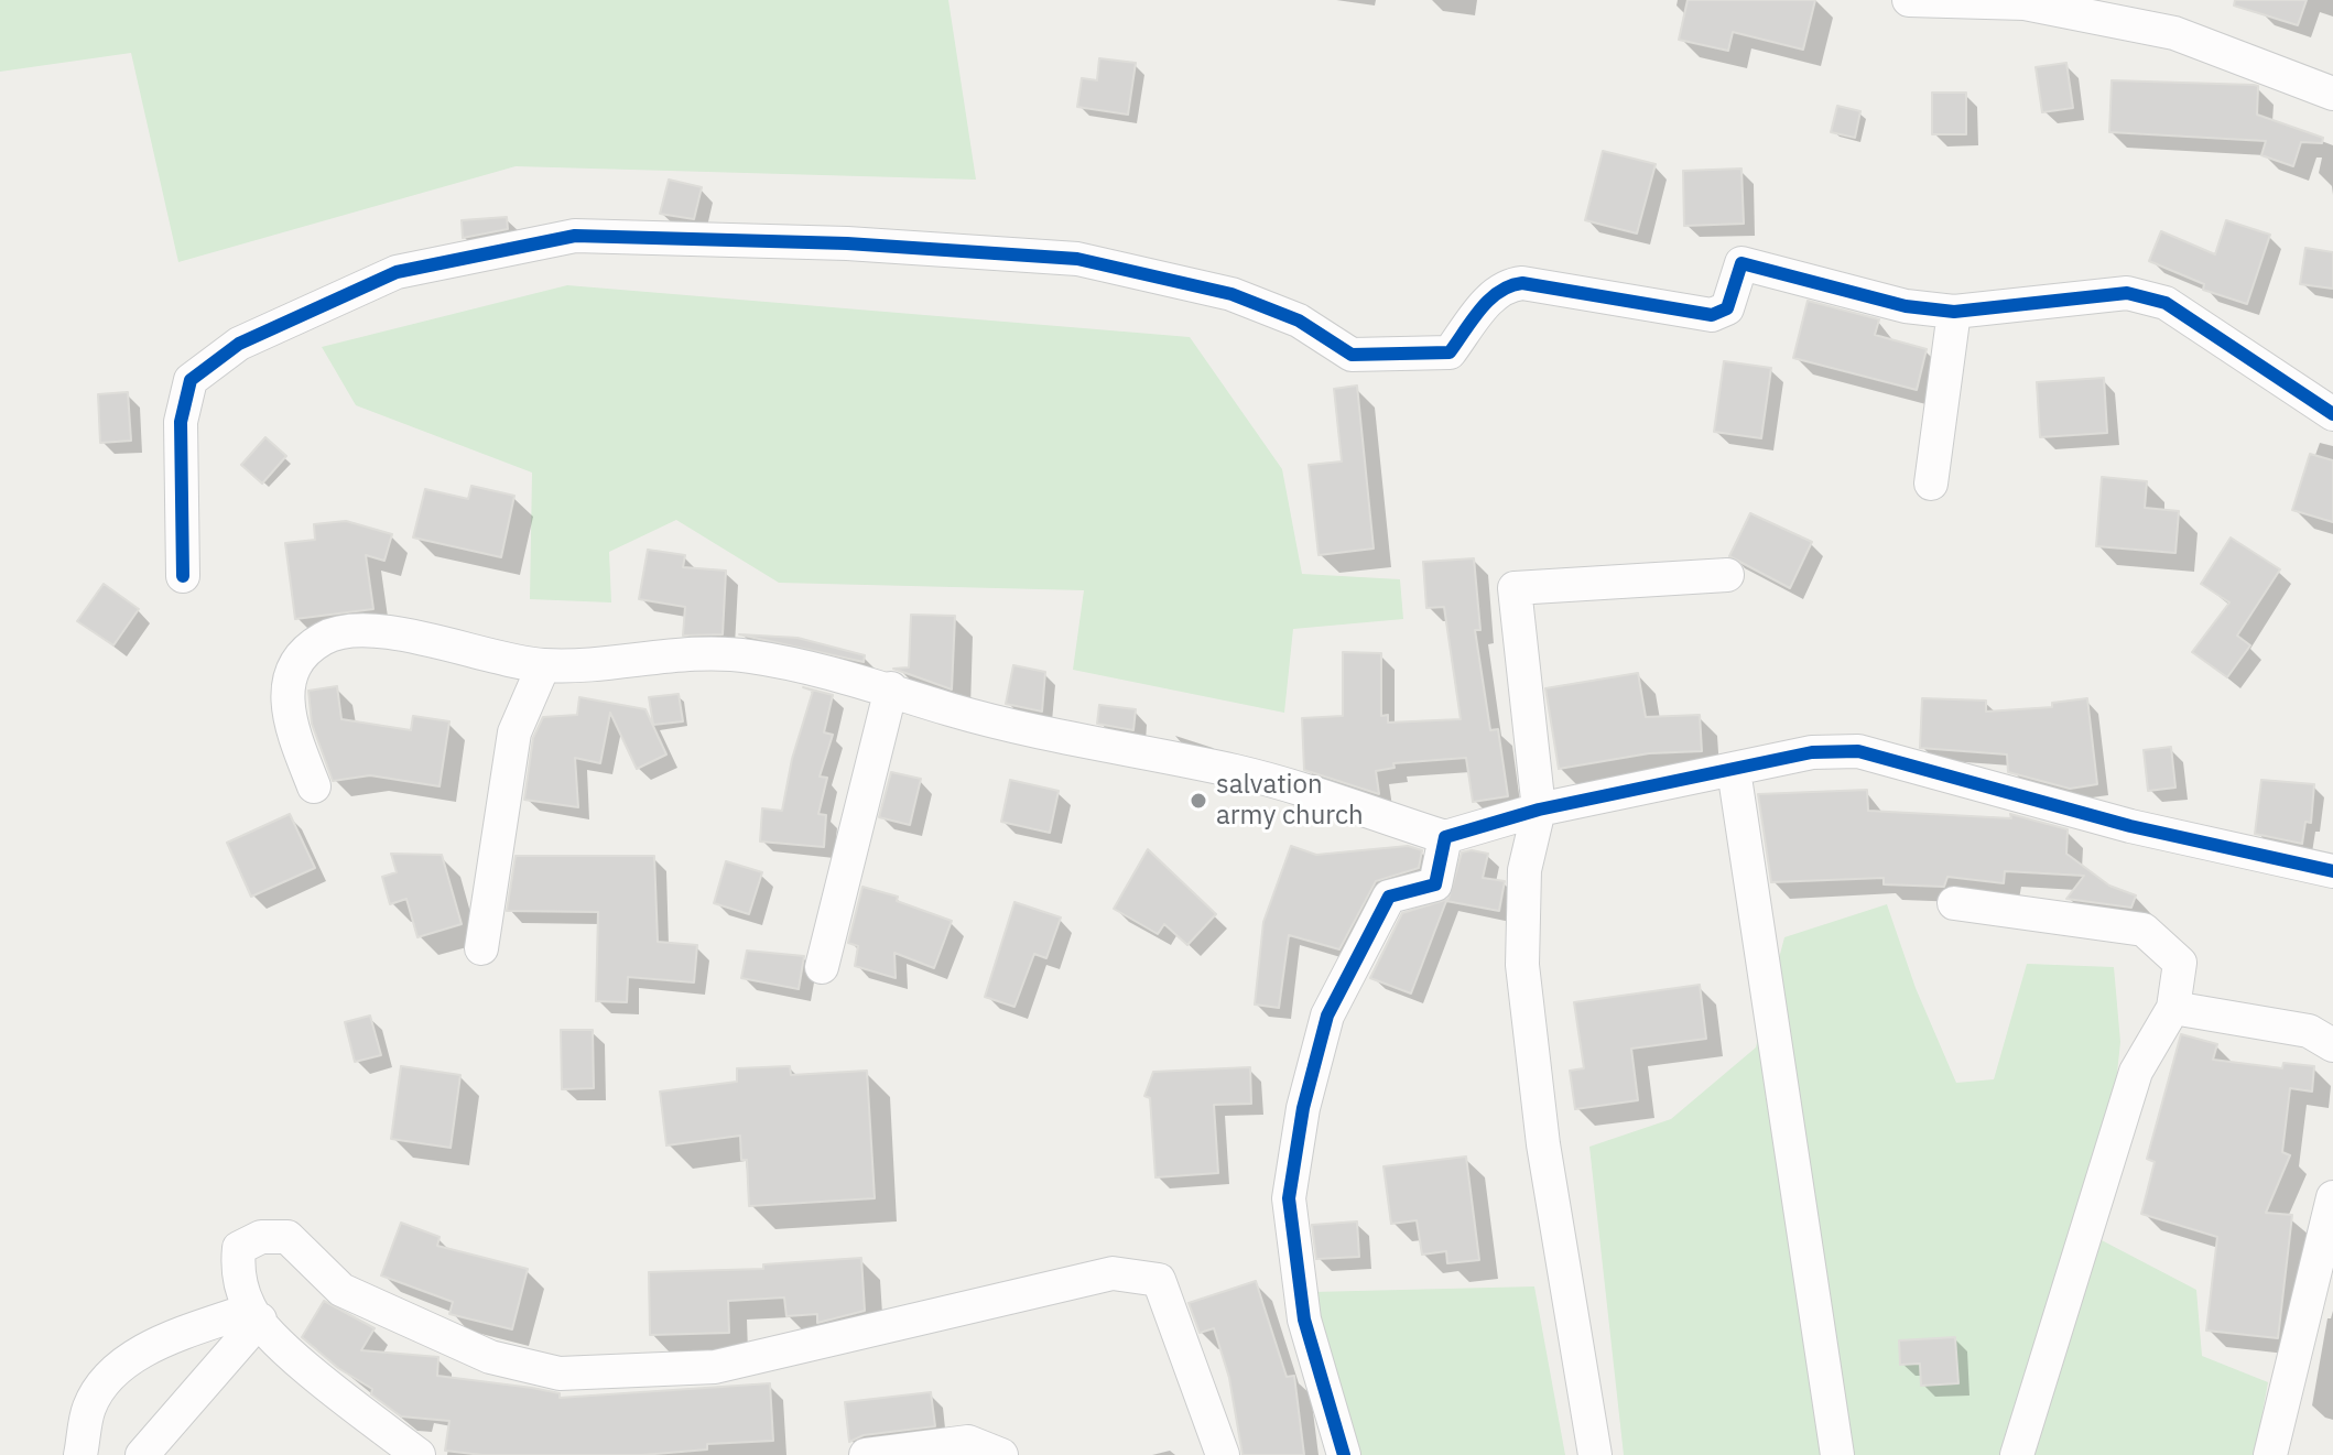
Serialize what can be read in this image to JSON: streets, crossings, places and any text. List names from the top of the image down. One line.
{"places":["salvation army church"]}
